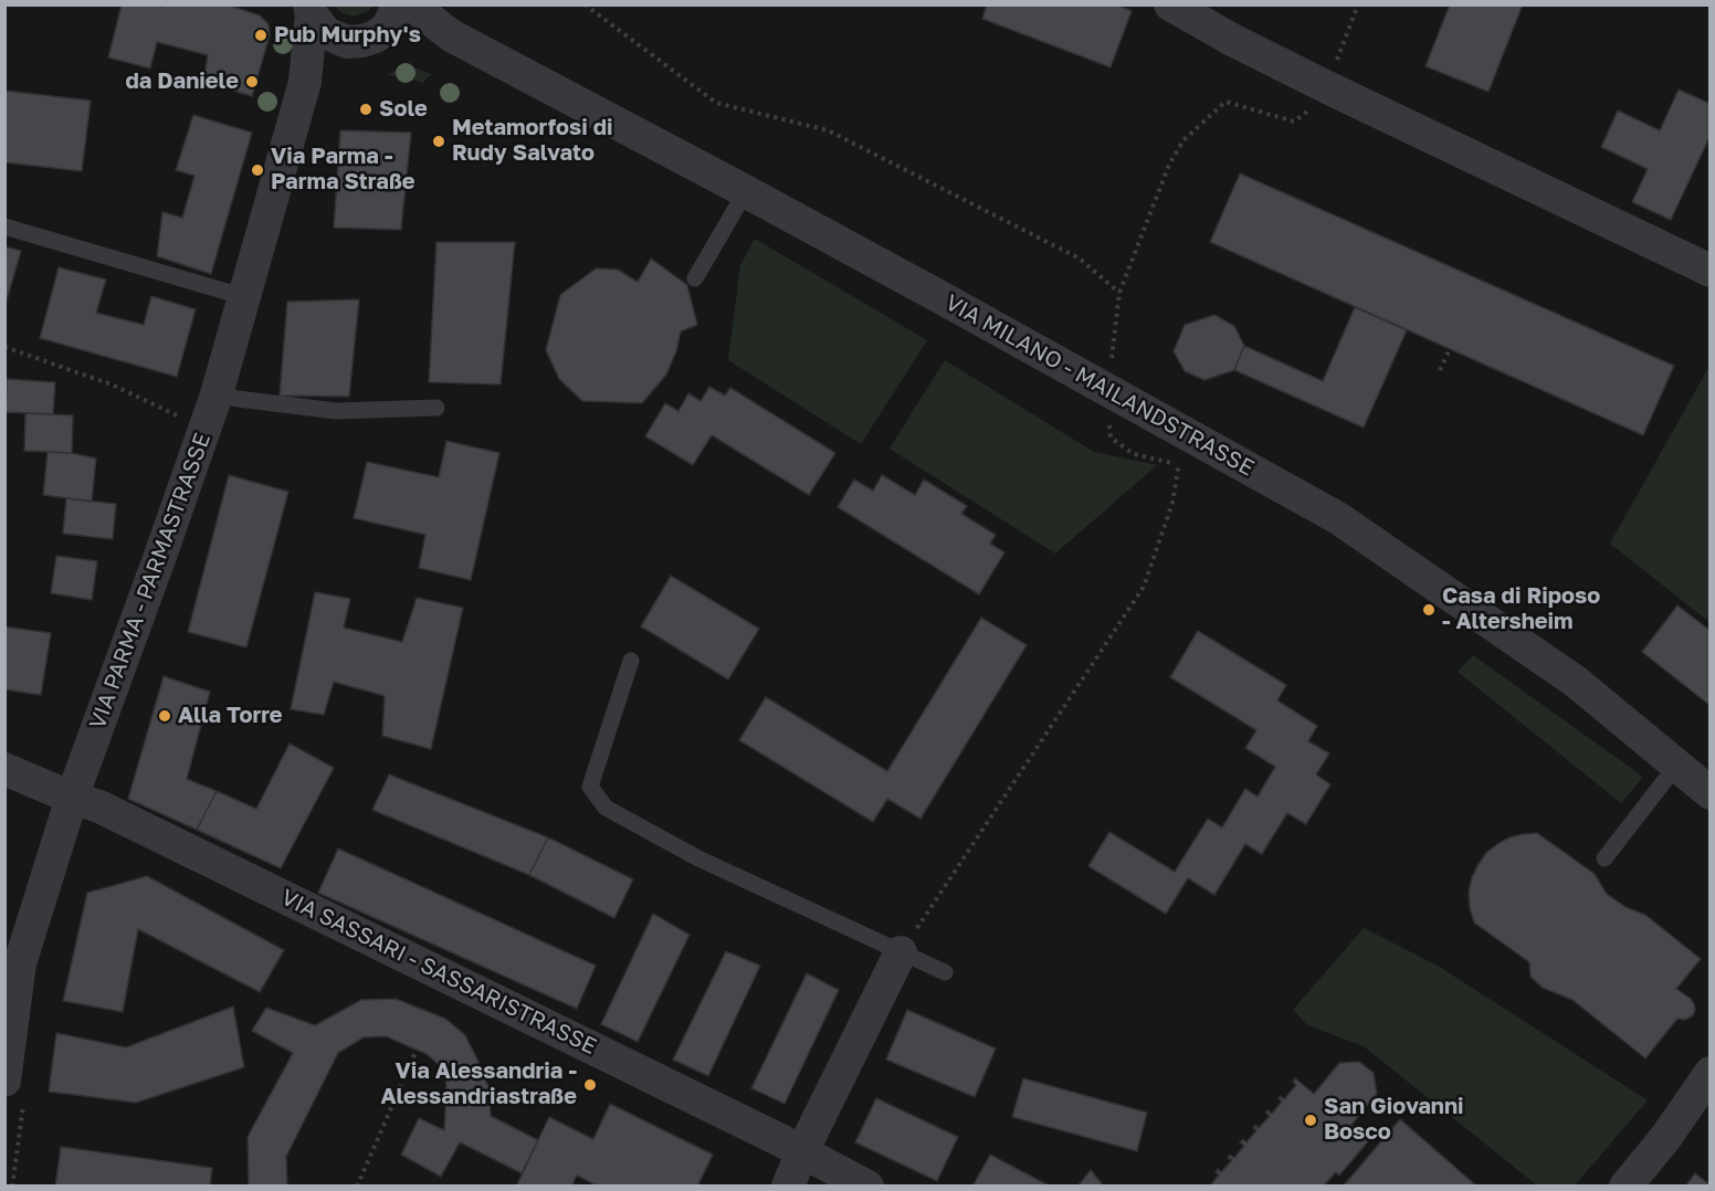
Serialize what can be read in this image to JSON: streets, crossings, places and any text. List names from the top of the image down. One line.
{"streets":{"street":["VIA MILANO - MAILANDSTRASSE","VIA PARMA - PARMASTRASSE","VIA SASSARI - SASSARISTRASSE"]},"crossings":[["VIA PARMA - PARMASTRASSE","VIA SASSARI - SASSARISTRASSE"]],"places":["Pub Murphy's","da Daniele","Sole","Metamorfosi di Rudy Salvato","Via Parma - Parma Straße","Casa di Riposo - Altersheim","Alla Torre","Via Alessandria - Alessandriastraße","San Giovanni Bosco"]}
